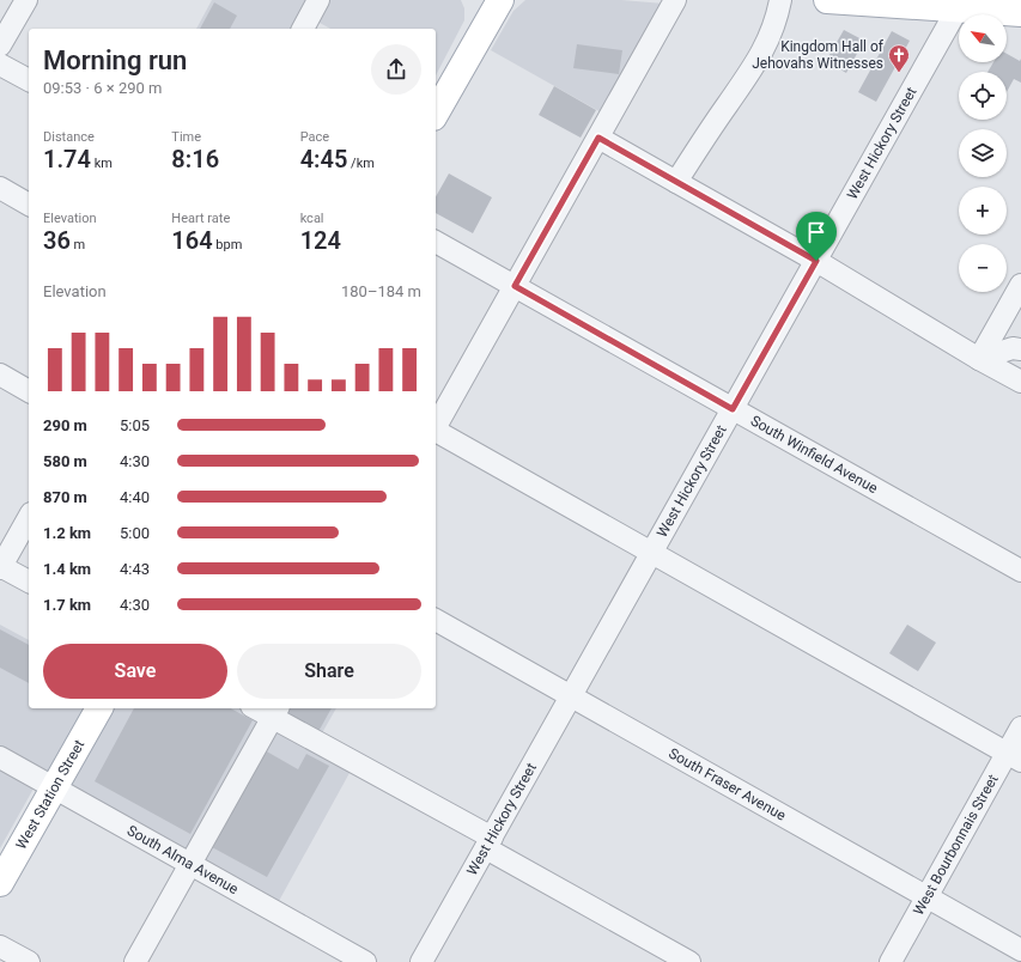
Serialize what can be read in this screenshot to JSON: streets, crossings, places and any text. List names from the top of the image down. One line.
{"streets":{"main road":["West Station Street"],"street":["West Hickory Street","South Winfield Avenue","South Fraser Avenue","West Bourbonnais Street","South Alma Avenue"]},"crossings":[["West Hickory Street","South Winfield Avenue"],["West Hickory Street","South Fraser Avenue"],["South Fraser Avenue","West Bourbonnais Street"],["West Station Street","South Alma Avenue"]],"places":{"church":["Kingdom Hall of Jehovahs Witnesses"]},"north":"top left","page":{"map_buttons":["+","−"],"heading":["Morning run","09:53 · 6 × 290 m"],"stats":[["Distance","1.74 km"],["Time","8:16"],["Pace","4:45 /km"],["Elevation","36 m"],["Heart rate","164 bpm"],["kcal","124"]],"chart":["Elevation","180–184 m"],"list":[{"name":"290 m","note":"5:05"},{"name":"580 m","note":"4:30"},{"name":"870 m","note":"4:40"},{"name":"1.2 km","note":"5:00"},{"name":"1.4 km","note":"4:43"},{"name":"1.7 km","note":"4:30"}],"buttons":["Save","Share"]}}
